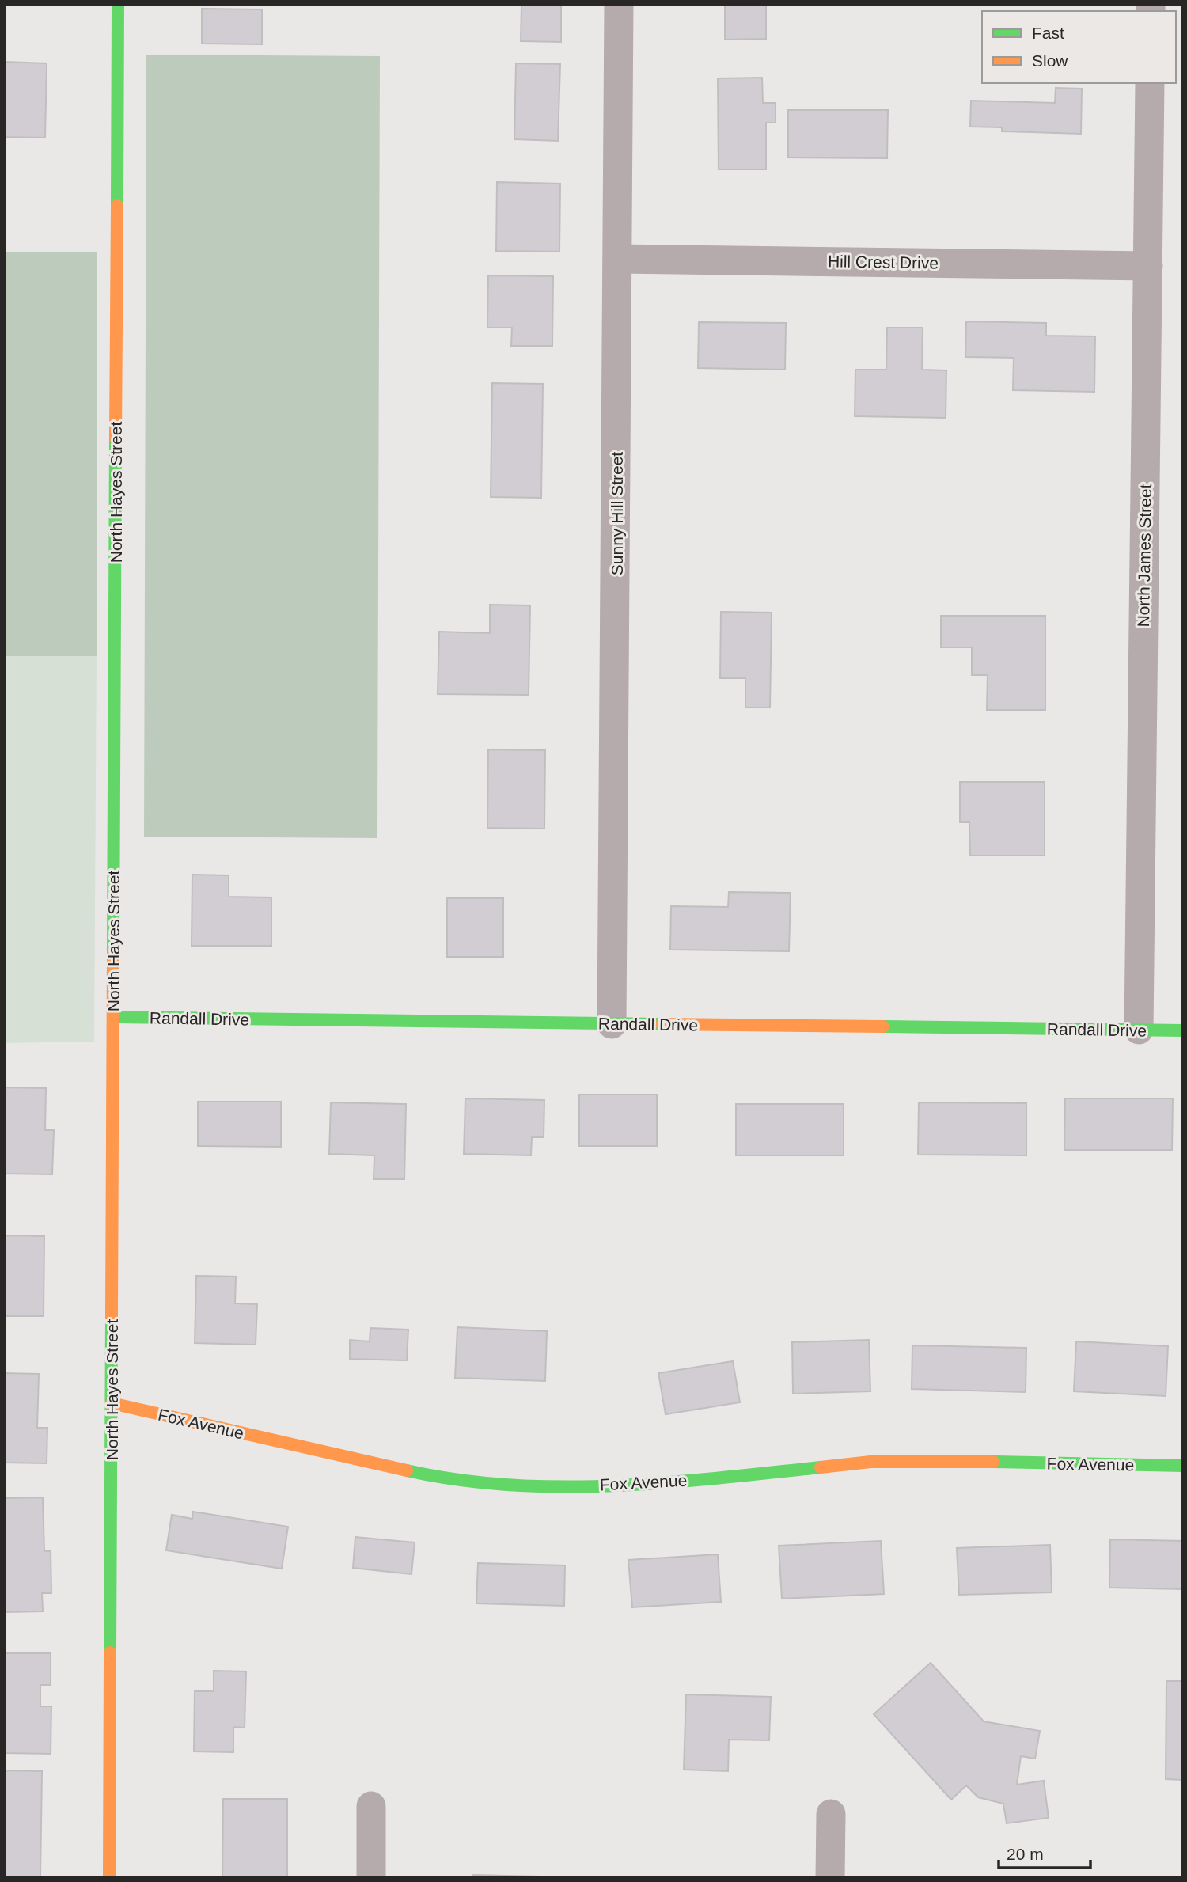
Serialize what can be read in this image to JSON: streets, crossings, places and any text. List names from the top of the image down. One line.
{"streets":{"street":["Hill Crest Drive","North Hayes Street","Sunny Hill Street","North James Street","Randall Drive","Fox Avenue"]},"crossings":[["Hill Crest Drive","Sunny Hill Street"],["Hill Crest Drive","North James Street"],["North Hayes Street","Randall Drive"],["North Hayes Street","Fox Avenue"],["Sunny Hill Street","Randall Drive"],["North James Street","Randall Drive"]],"legend":["Fast","Slow"],"scale_bar":"20 m"}
